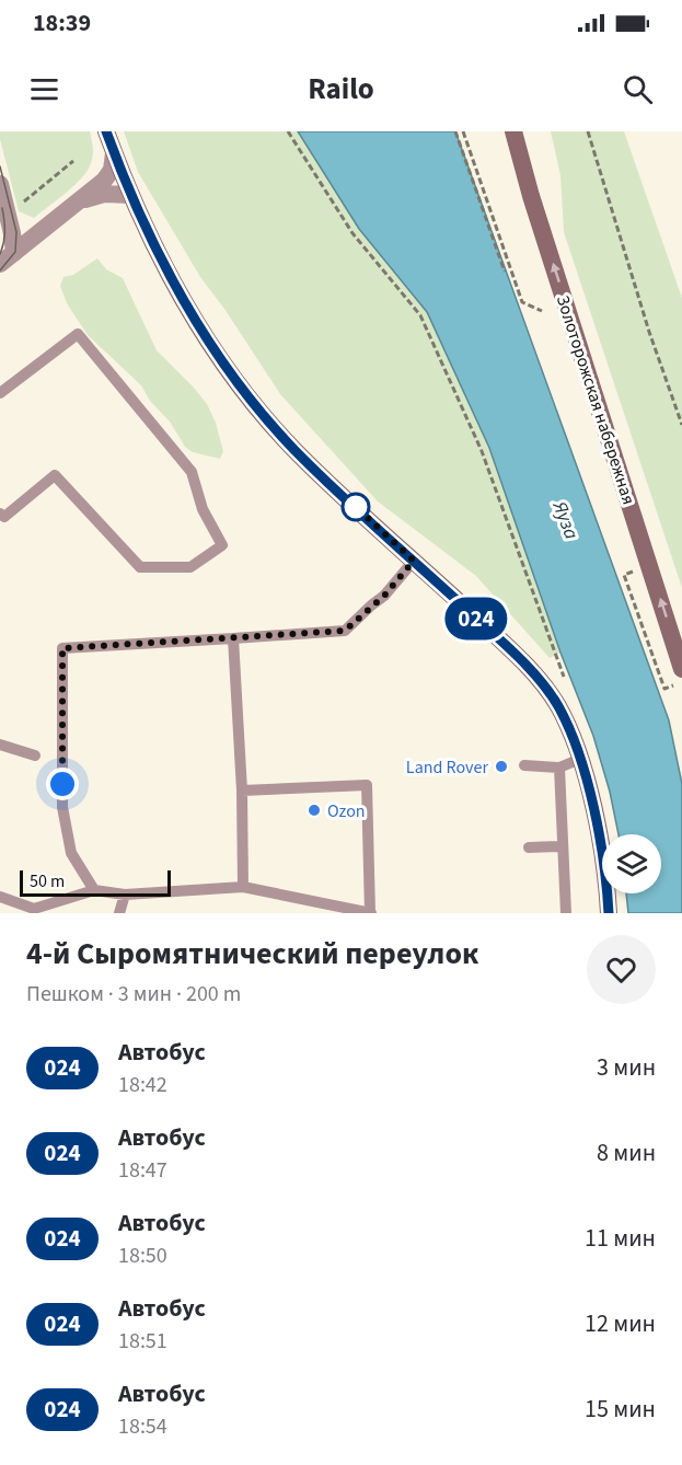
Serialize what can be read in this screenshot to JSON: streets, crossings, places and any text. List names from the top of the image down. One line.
{"streets":{"main road":["Золоторожская набережная"]},"one_way":["Золоторожская набережная"],"water":["Яуза"],"places":["Land Rover","Ozon"],"lines":["bus line 024"],"scale_bar":"50 m","page":{"status":"18:39","header":"Railo","on_map":"024","scale":"50 m","heading":["4-й Сыромятнический переулок","Пешком · 3 мин · 200 m"],"list":[{"mark":"024","name":"Автобус","note":"18:42","value":"3 мин"},{"mark":"024","name":"Автобус","note":"18:47","value":"8 мин"},{"mark":"024","name":"Автобус","note":"18:50","value":"11 мин"},{"mark":"024","name":"Автобус","note":"18:51","value":"12 мин"},{"mark":"024","name":"Автобус","note":"18:54","value":"15 мин"}]}}
